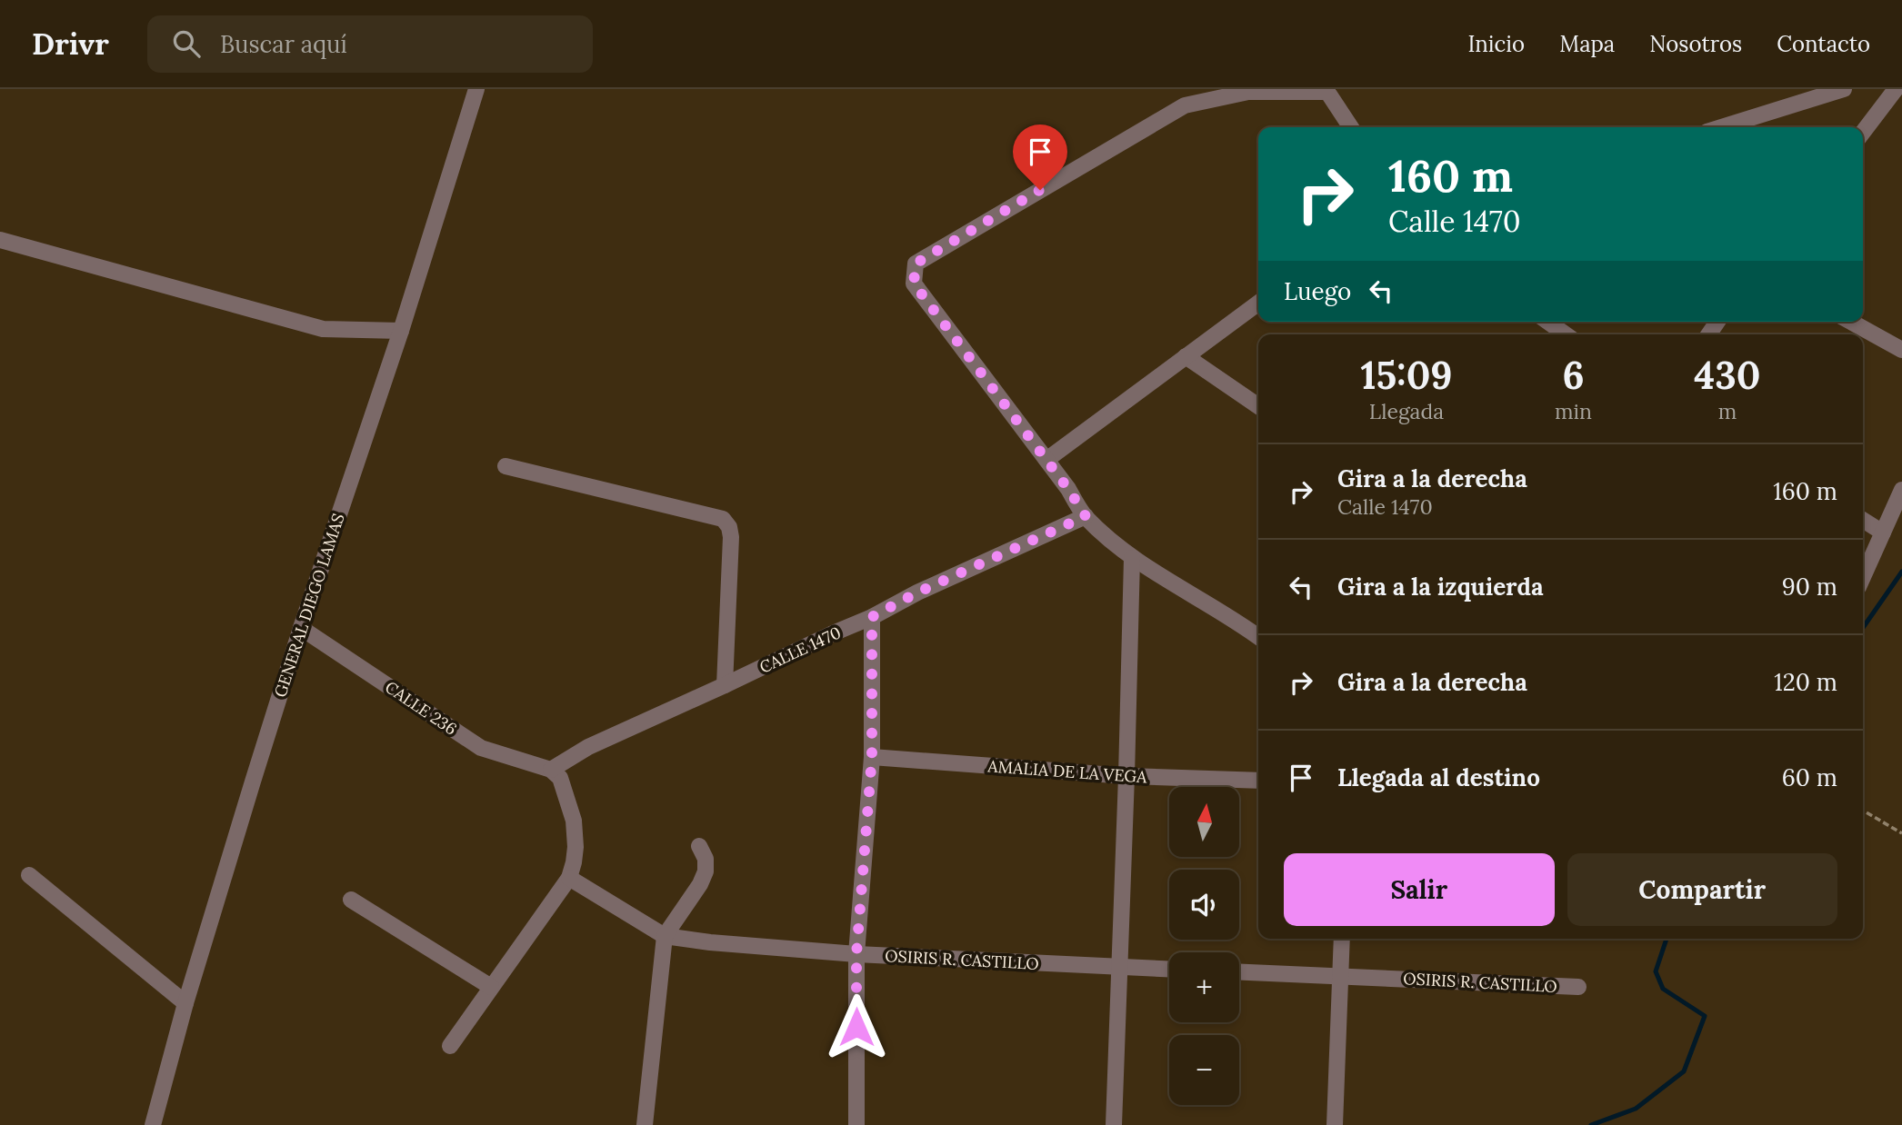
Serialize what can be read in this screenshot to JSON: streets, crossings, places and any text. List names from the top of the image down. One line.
{"streets":{"street":["GENERAL DIEGO LAMAS","CALLE 1470","CALLE 236","AMALIA DE LA VEGA","OSIRIS R. CASTILLO"]},"crossings":[["GENERAL DIEGO LAMAS","CALLE 236"],["CALLE 1470","CALLE 236"]],"north":"top","page":{"header":"Drivr","search":"Buscar aquí","nav":["Inicio","Mapa","Nosotros","Contacto"],"turn":["160 m","Calle 1470"],"then":"Luego","eta":["15:09","Llegada","6","min","430","m"],"list":[{"name":"Gira a la derecha","note":"Calle 1470","value":"160 m"},{"name":"Gira a la izquierda","value":"90 m"},{"name":"Gira a la derecha","value":"120 m"},{"name":"Llegada al destino","value":"60 m"}],"map_buttons":["+","−"],"buttons":["Salir","Compartir"]}}
